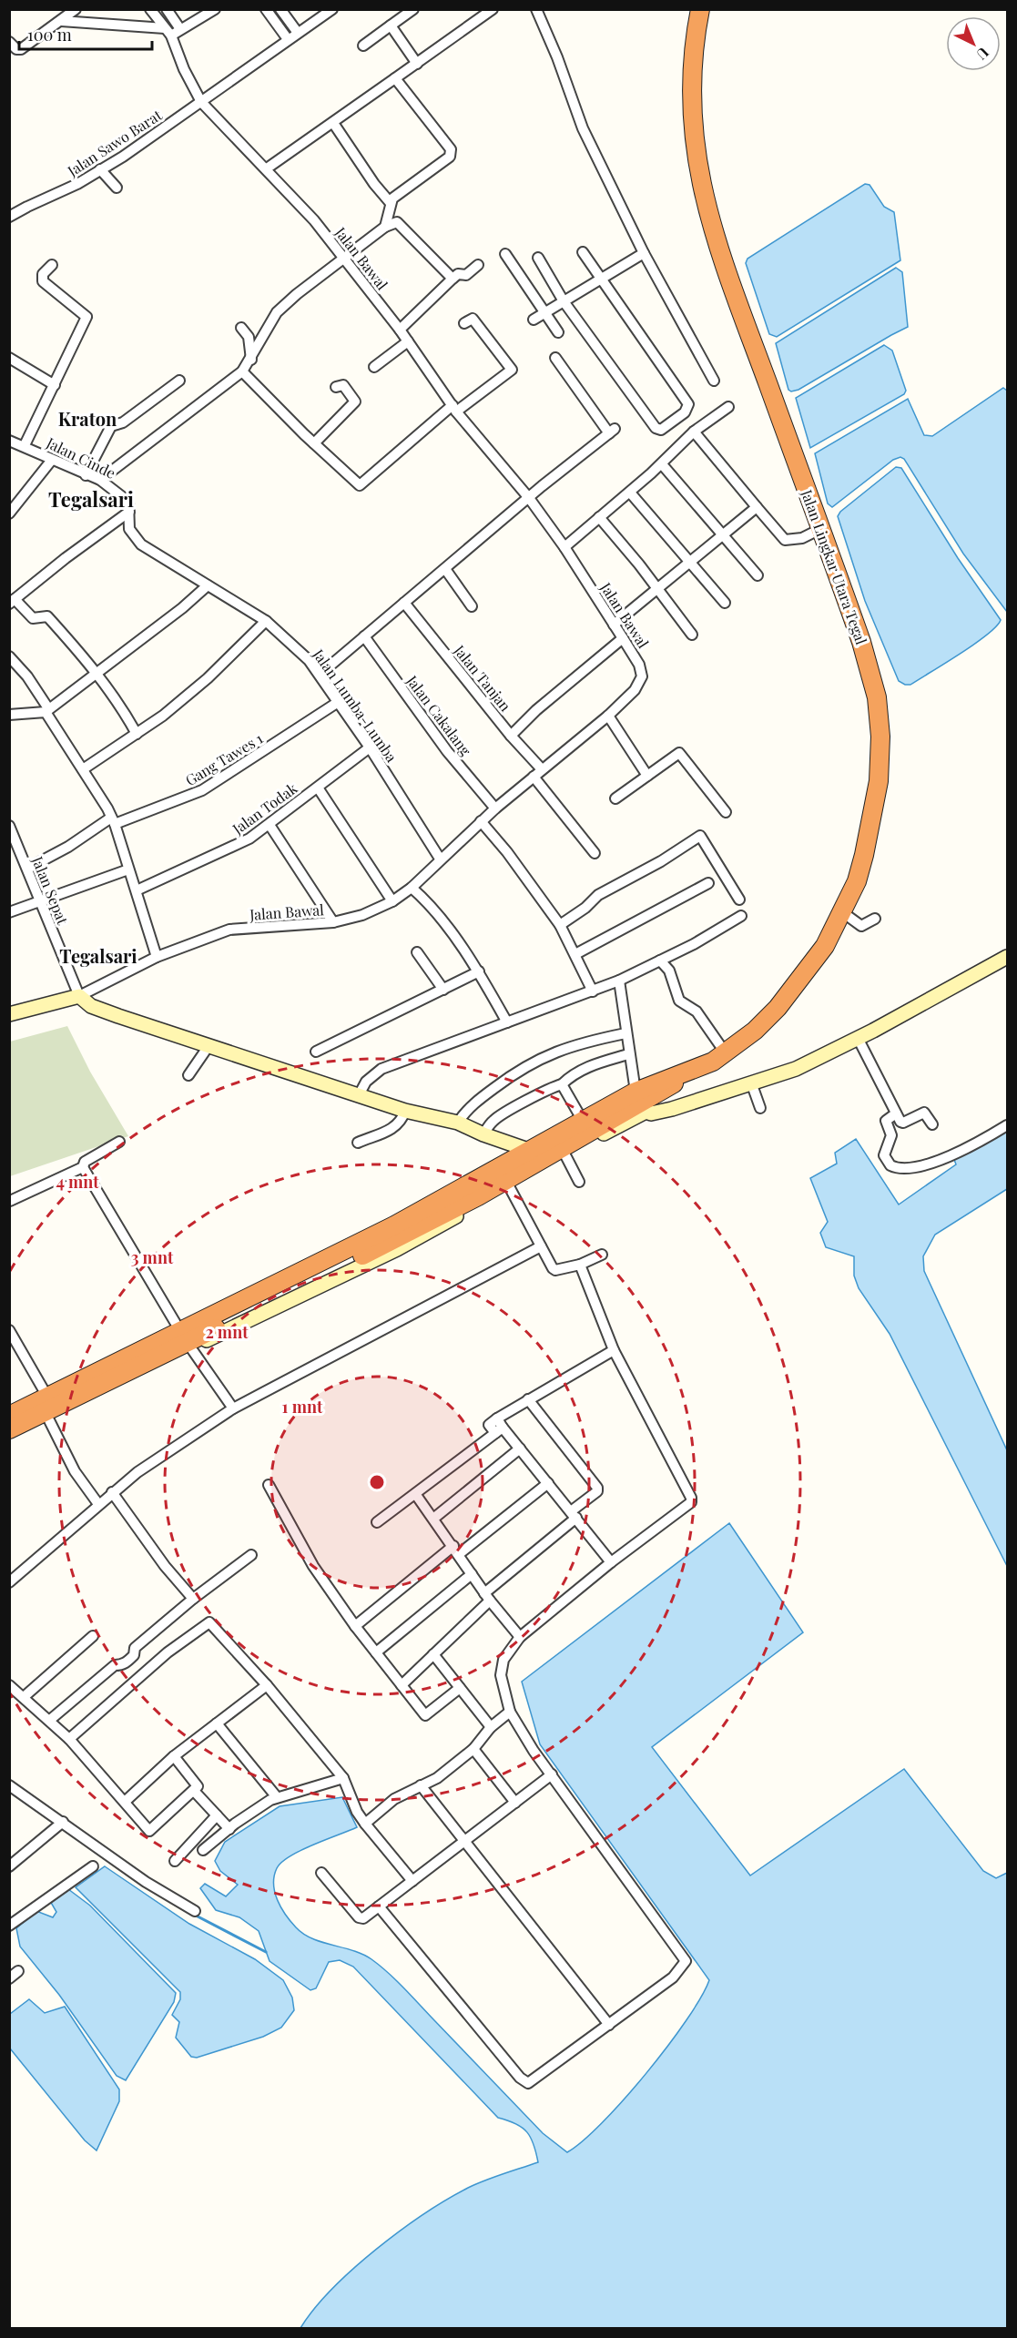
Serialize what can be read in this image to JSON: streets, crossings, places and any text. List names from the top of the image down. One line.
{"streets":{"highway":["Jalan Lingkar Utara Tegal"],"street":["Jalan Sawo Barat","Jalan Bawal","Jalan Cinde","Jalan Tanjan","Jalan Lumba-Lumba","Jalan Cakalang","Gang Tawes 1","Jalan Todak","Jalan Sepat"]},"crossings":[["Jalan Sawo Barat","Jalan Bawal"],["Jalan Bawal","Jalan Tanjan"],["Jalan Bawal","Jalan Lumba-Lumba"],["Jalan Bawal","Jalan Cakalang"],["Jalan Bawal","Jalan Sepat"],["Jalan Cinde","Jalan Lumba-Lumba"],["Jalan Lumba-Lumba","Gang Tawes 1"],["Jalan Lumba-Lumba","Jalan Todak"],["Gang Tawes 1","Jalan Sepat"]],"districts":["Kraton","Tegalsari","Tegalsari"],"scale_bar":"100 m","north":"bottom right","rings":["4 mnt","3 mnt","2 mnt","1 mnt"]}
